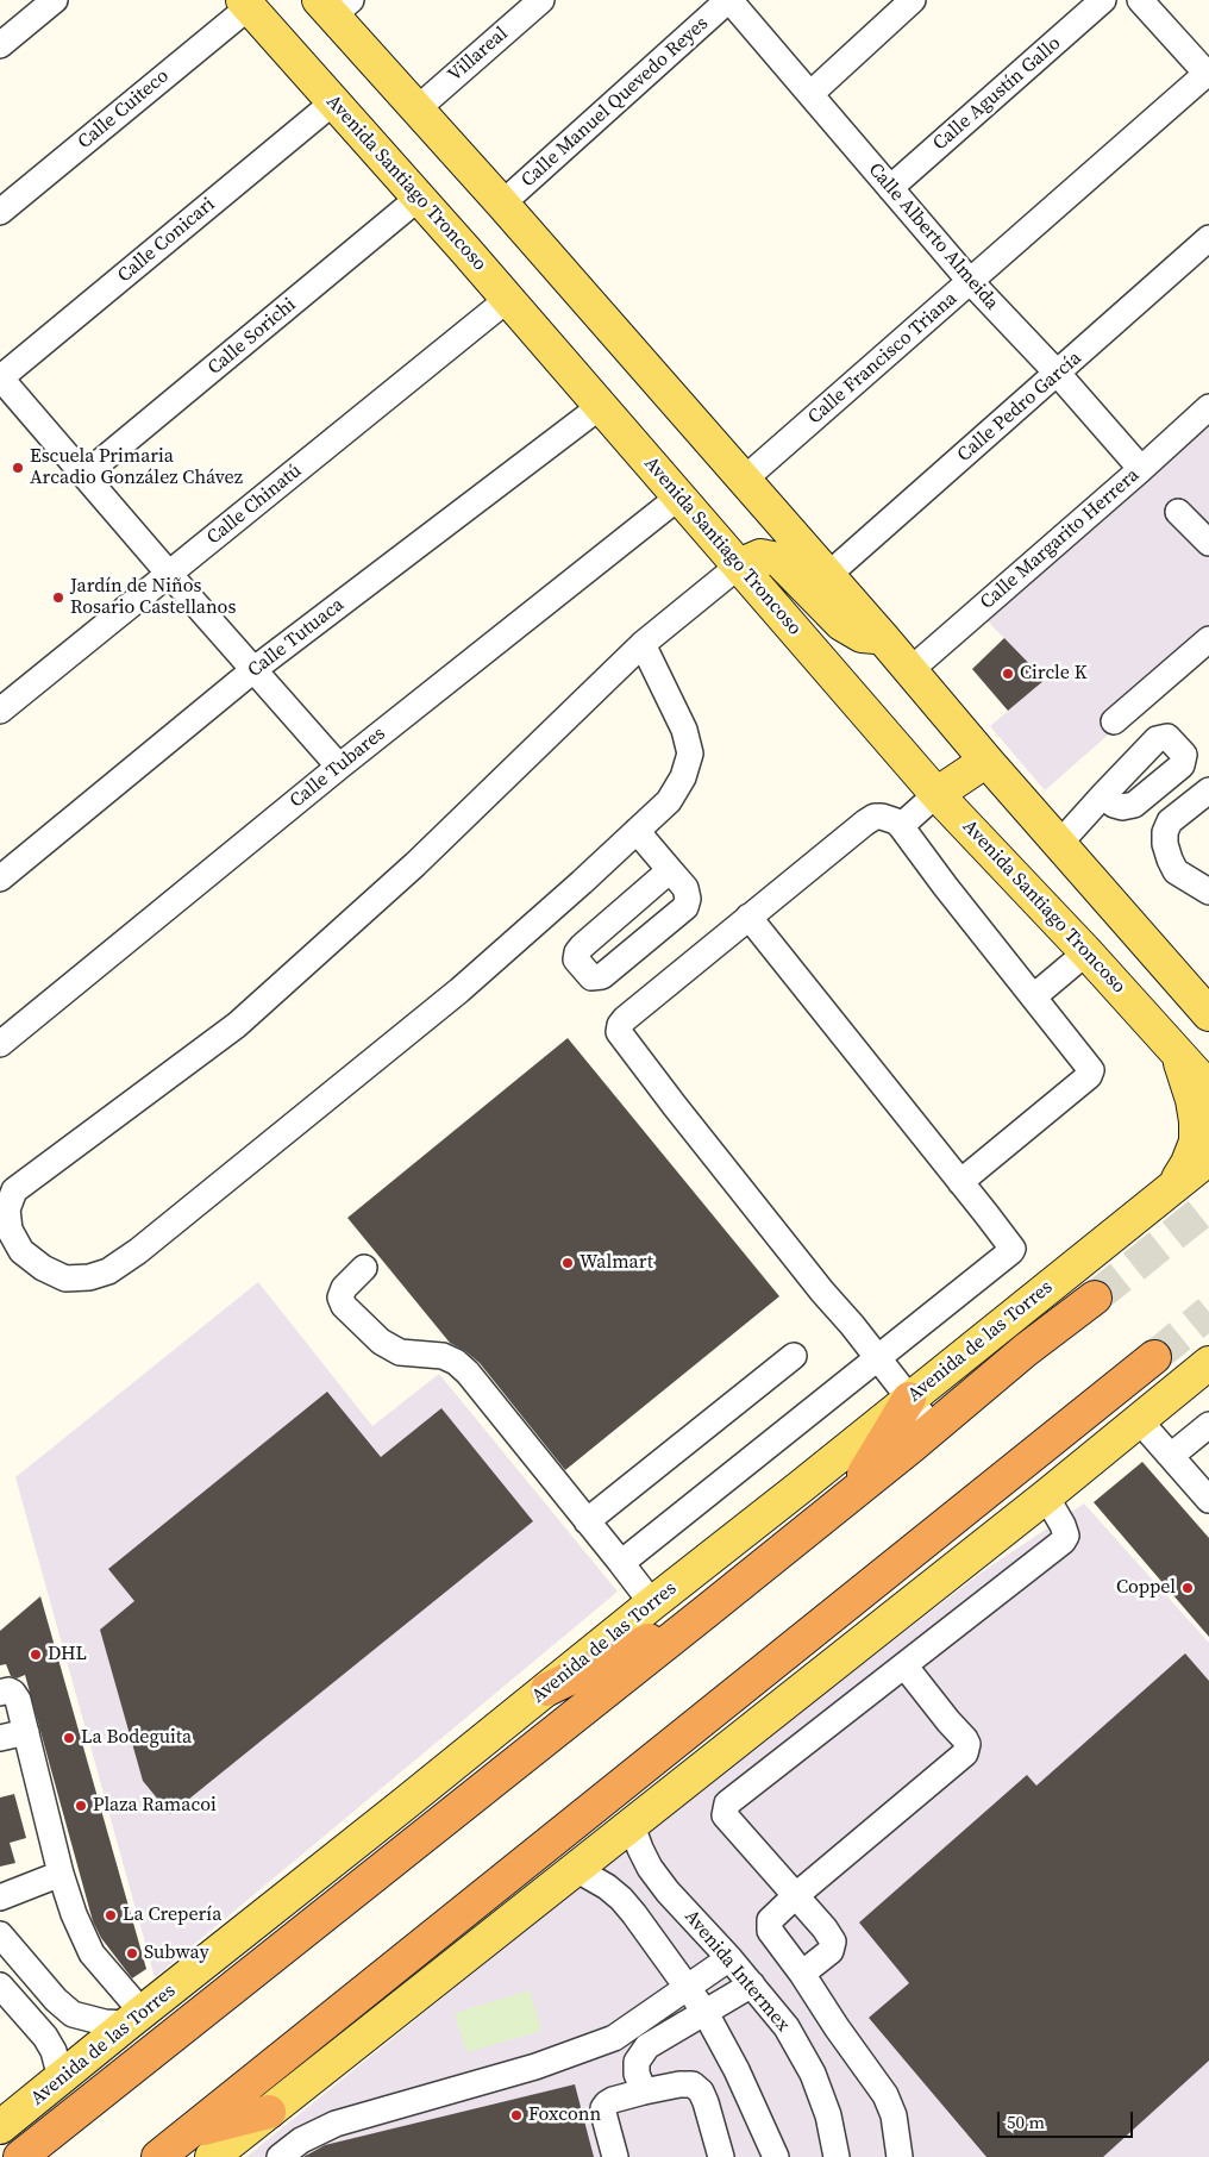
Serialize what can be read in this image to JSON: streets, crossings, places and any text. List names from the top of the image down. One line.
{"streets":{"highway":["Avenida de las Torres"],"main road":["Avenida Santiago Troncoso"],"street":["Villareal","Calle Agustín Gallo","Calle Manuel Quevedo Reyes","Calle Cuiteco","Calle Alberto Almeida","Calle Conicari","Calle Sorichi","Calle Francisco Triana","Calle Pedro García","Calle Chinatú","Calle Margarito Herrera","Calle Tutuaca","Calle Tubares","Avenida Intermex"]},"crossings":[["Calle Agustín Gallo","Calle Alberto Almeida"],["Calle Manuel Quevedo Reyes","Calle Alberto Almeida"],["Calle Cuiteco","Avenida Santiago Troncoso"],["Avenida Santiago Troncoso","Calle Conicari"],["Avenida Santiago Troncoso","Calle Sorichi"],["Avenida Santiago Troncoso","Calle Chinatú"],["Avenida Santiago Troncoso","Calle Tutuaca"],["Avenida Santiago Troncoso","Calle Tubares"],["Calle Alberto Almeida","Calle Francisco Triana"],["Calle Alberto Almeida","Calle Pedro García"],["Calle Alberto Almeida","Calle Margarito Herrera"]],"places":["Escuela Primaria Arcadio González Chávez","Jardín de Niños Rosario Castellanos","Circle K","Walmart","Coppel","DHL","La Bodeguita","Plaza Ramacoi","La Crepería","Subway","Foxconn"],"scale_bar":"50 m"}
